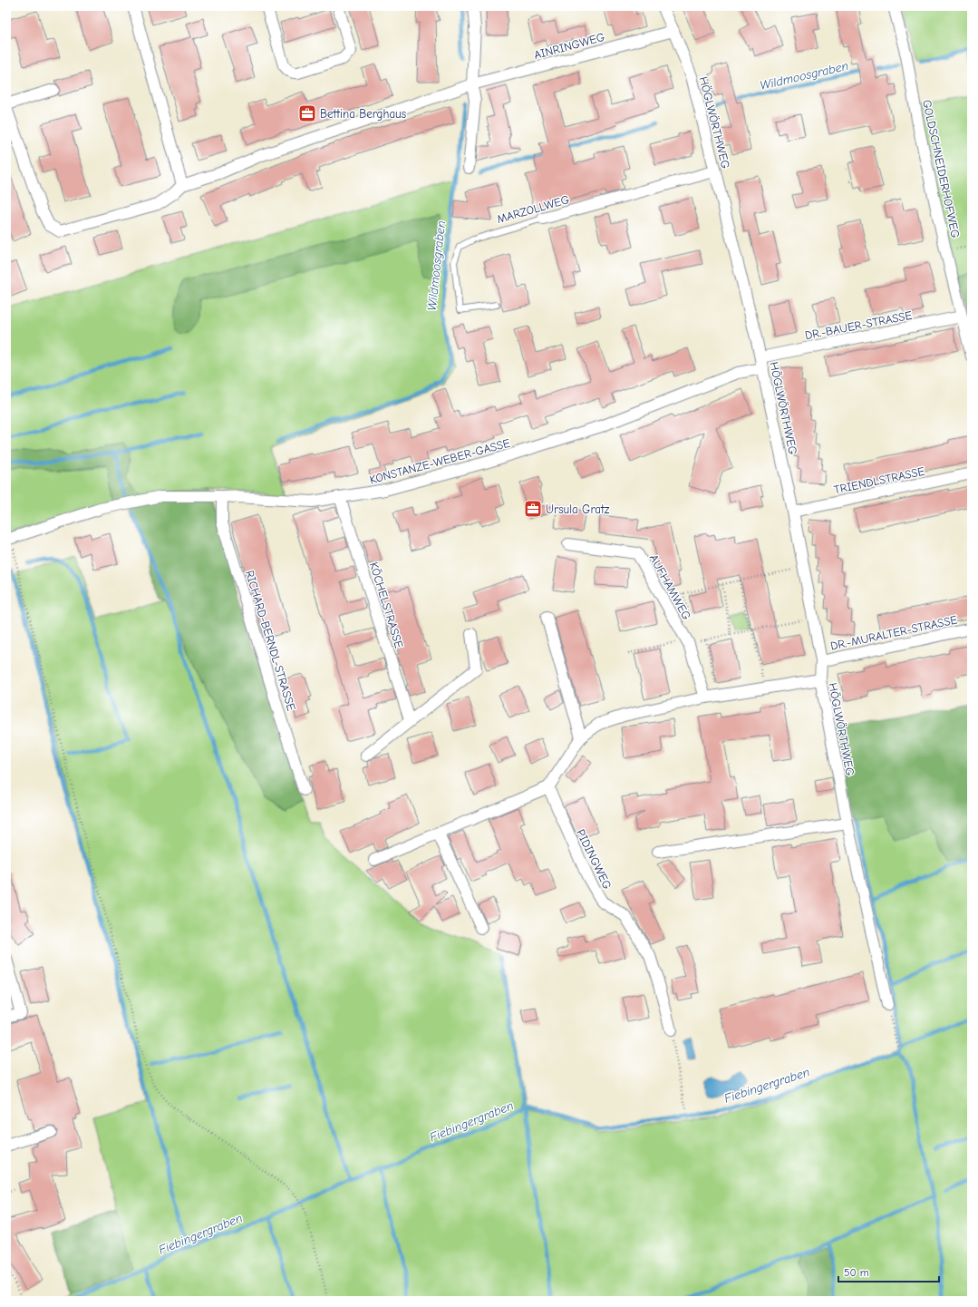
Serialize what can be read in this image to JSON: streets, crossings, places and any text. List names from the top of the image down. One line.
{"streets":{"street":["AINRINGWEG","HÖGLWÖRTHWEG","GOLDSCHNEIDERHOFWEG","MARZOLLWEG","DR.-BAUER-STRASSE","KONSTANZE-WEBER-GASSE","TRIENDLSTRASSE","AUFHAMWEG","KÖCHELSTRASSE","DR.-MURALTER-STRASSE","RICHARD-BERNDL-STRASSE","PIDINGWEG"]},"crossings":[["AINRINGWEG","HÖGLWÖRTHWEG"],["HÖGLWÖRTHWEG","MARZOLLWEG"],["HÖGLWÖRTHWEG","DR.-BAUER-STRASSE"],["HÖGLWÖRTHWEG","KONSTANZE-WEBER-GASSE"],["HÖGLWÖRTHWEG","TRIENDLSTRASSE"],["HÖGLWÖRTHWEG","DR.-MURALTER-STRASSE"],["GOLDSCHNEIDERHOFWEG","DR.-BAUER-STRASSE"],["DR.-BAUER-STRASSE","KONSTANZE-WEBER-GASSE"],["KONSTANZE-WEBER-GASSE","KÖCHELSTRASSE"],["KONSTANZE-WEBER-GASSE","RICHARD-BERNDL-STRASSE"]],"water":["Wildmoosgraben","Fiebingergraben"],"places":{"office":["Bettina Berghaus","Ursula Gratz"]},"scale_bar":"50 m"}
